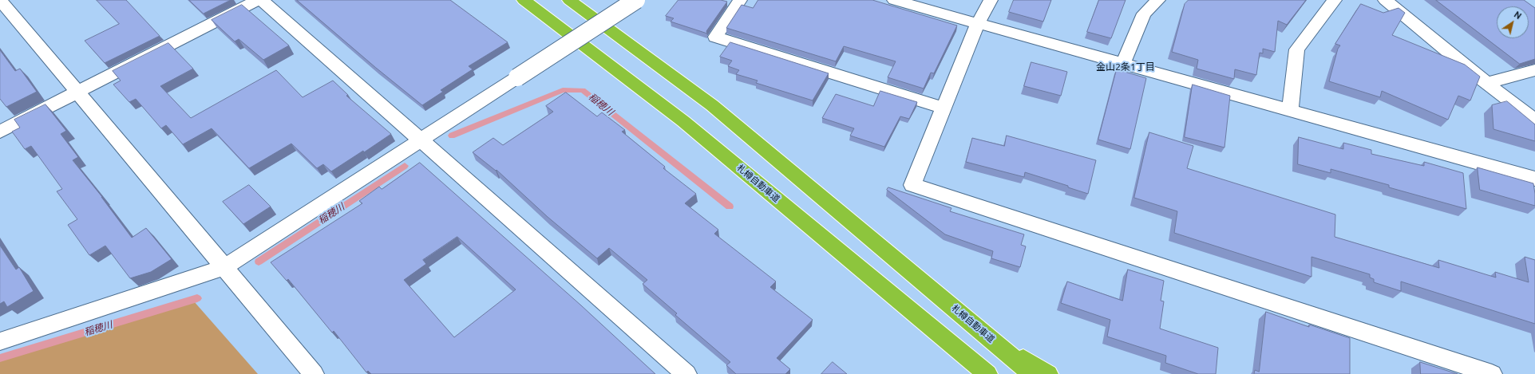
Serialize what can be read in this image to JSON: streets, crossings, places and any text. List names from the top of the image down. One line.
{"streets":{"highway":["札樽自動車道"]},"districts":["金山2条1丁目"],"water":["稲穂川"],"north":"top right"}
